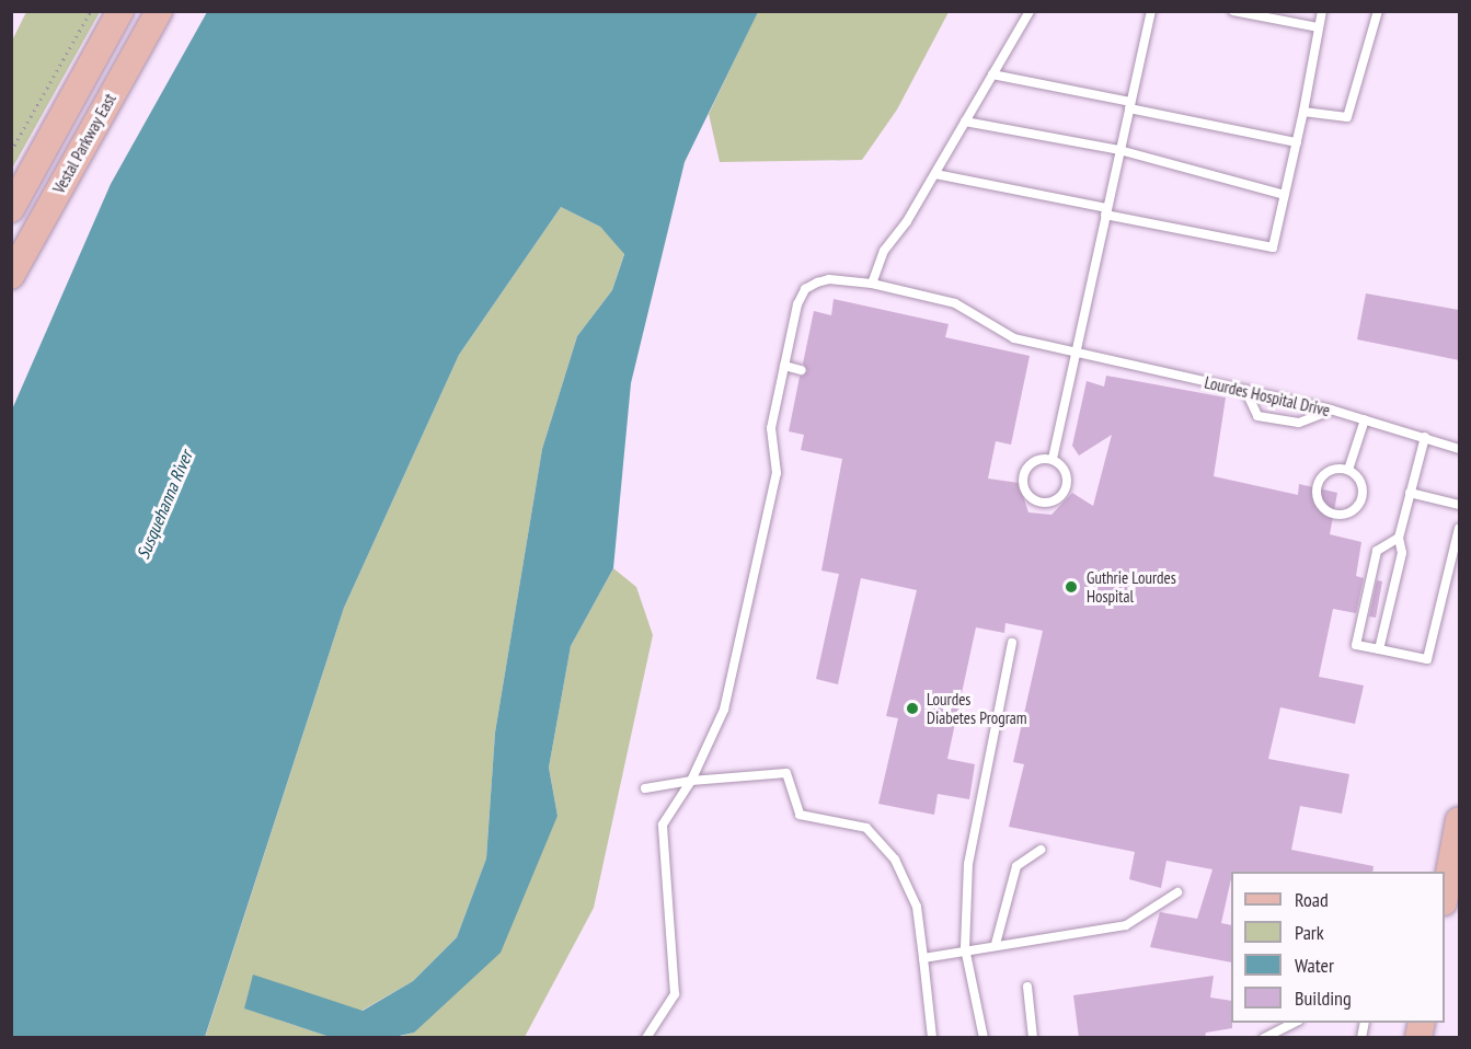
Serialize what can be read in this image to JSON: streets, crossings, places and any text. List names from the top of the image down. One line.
{"streets":{"main road":["Vestal Parkway East"],"lane":["Lourdes Hospital Drive"]},"water":["Susquehanna River"],"places":["Guthrie Lourdes Hospital","Lourdes Diabetes Program"],"legend":["Road","Park","Water","Building"]}
